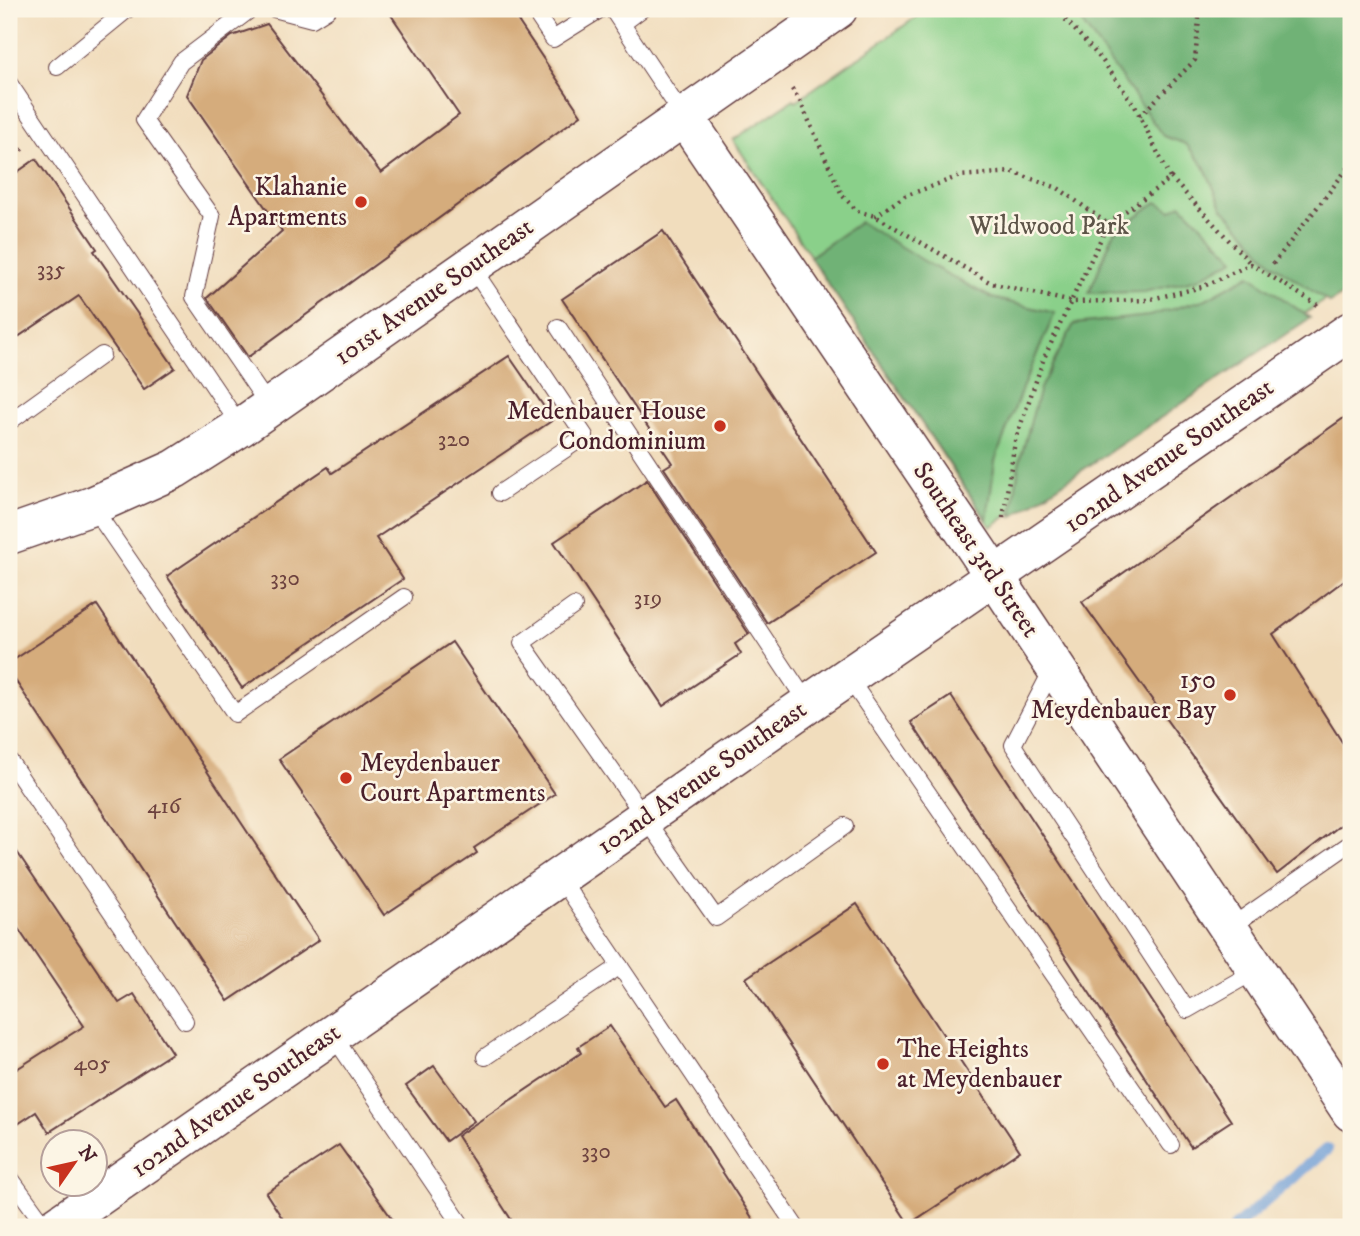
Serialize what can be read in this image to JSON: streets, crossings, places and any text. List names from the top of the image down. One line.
{"streets":{"street":["101st Avenue Southeast","102nd Avenue Southeast","Southeast 3rd Street"]},"crossings":[["101st Avenue Southeast","Southeast 3rd Street"],["102nd Avenue Southeast","Southeast 3rd Street"]],"parks":["Wildwood Park"],"places":["Klahanie Apartments","Medenbauer House Condominium","150 Meydenbauer Bay","Meydenbauer Court Apartments","The Heights at Meydenbauer"],"house_numbers":["335","320","330","319","416","405","330"],"north":"top right"}
